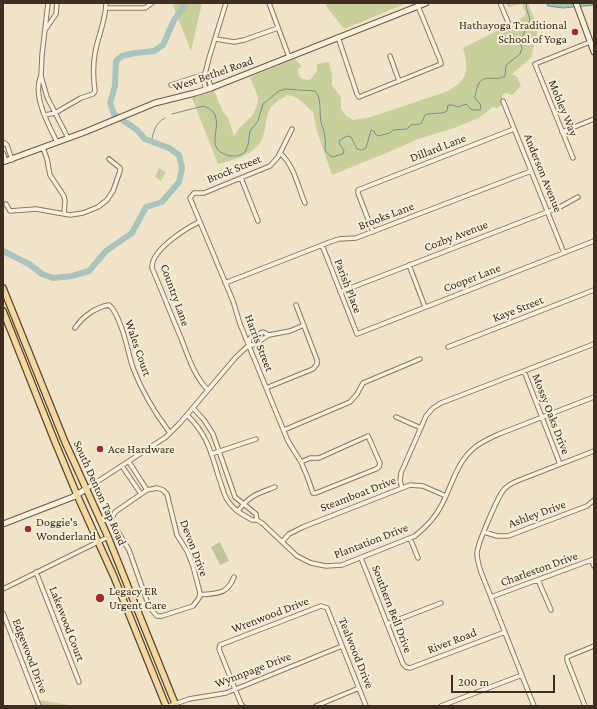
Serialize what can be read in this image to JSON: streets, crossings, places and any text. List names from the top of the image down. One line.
{"streets":{"main road":["West Bethel Road","South Denton Tap Road"],"street":["Mobley Way","Dillard Lane","Brock Street","Anderson Avenue","Brooks Lane","Cozby Avenue","Cooper Lane","Parish Place","Country Lane","Kaye Street","Harris Street","Wales Court","Mossy Oaks Drive","Steamboat Drive","Ashley Drive","Plantation Drive","Devon Drive","Charleston Drive","Southern Bell Drive","Wrenwood Drive","Lakewood Court","River Road","Tealwood Drive","Edgewood Drive","Wynnpage Drive"]},"crossings":[["Dillard Lane","Anderson Avenue"],["Dillard Lane","Brooks Lane"],["Brock Street","Harris Street"],["Anderson Avenue","Brooks Lane"],["Anderson Avenue","Cozby Avenue"],["Anderson Avenue","Cooper Lane"],["Brooks Lane","Parish Place"],["Brooks Lane","Harris Street"],["Cozby Avenue","Parish Place"],["Cooper Lane","Parish Place"],["Country Lane","Harris Street"],["Mossy Oaks Drive","Plantation Drive"],["South Denton Tap Road","Wynnpage Drive"],["Steamboat Drive","Plantation Drive"],["Plantation Drive","Southern Bell Drive"],["Southern Bell Drive","River Road"],["Wrenwood Drive","Tealwood Drive"],["Wrenwood Drive","Wynnpage Drive"],["Tealwood Drive","Wynnpage Drive"]],"places":["Hathayoga Traditional School of Yoga","Ace Hardware","Doggie's Wonderland","Legacy ER Urgent Care"],"scale_bar":"200 m"}
